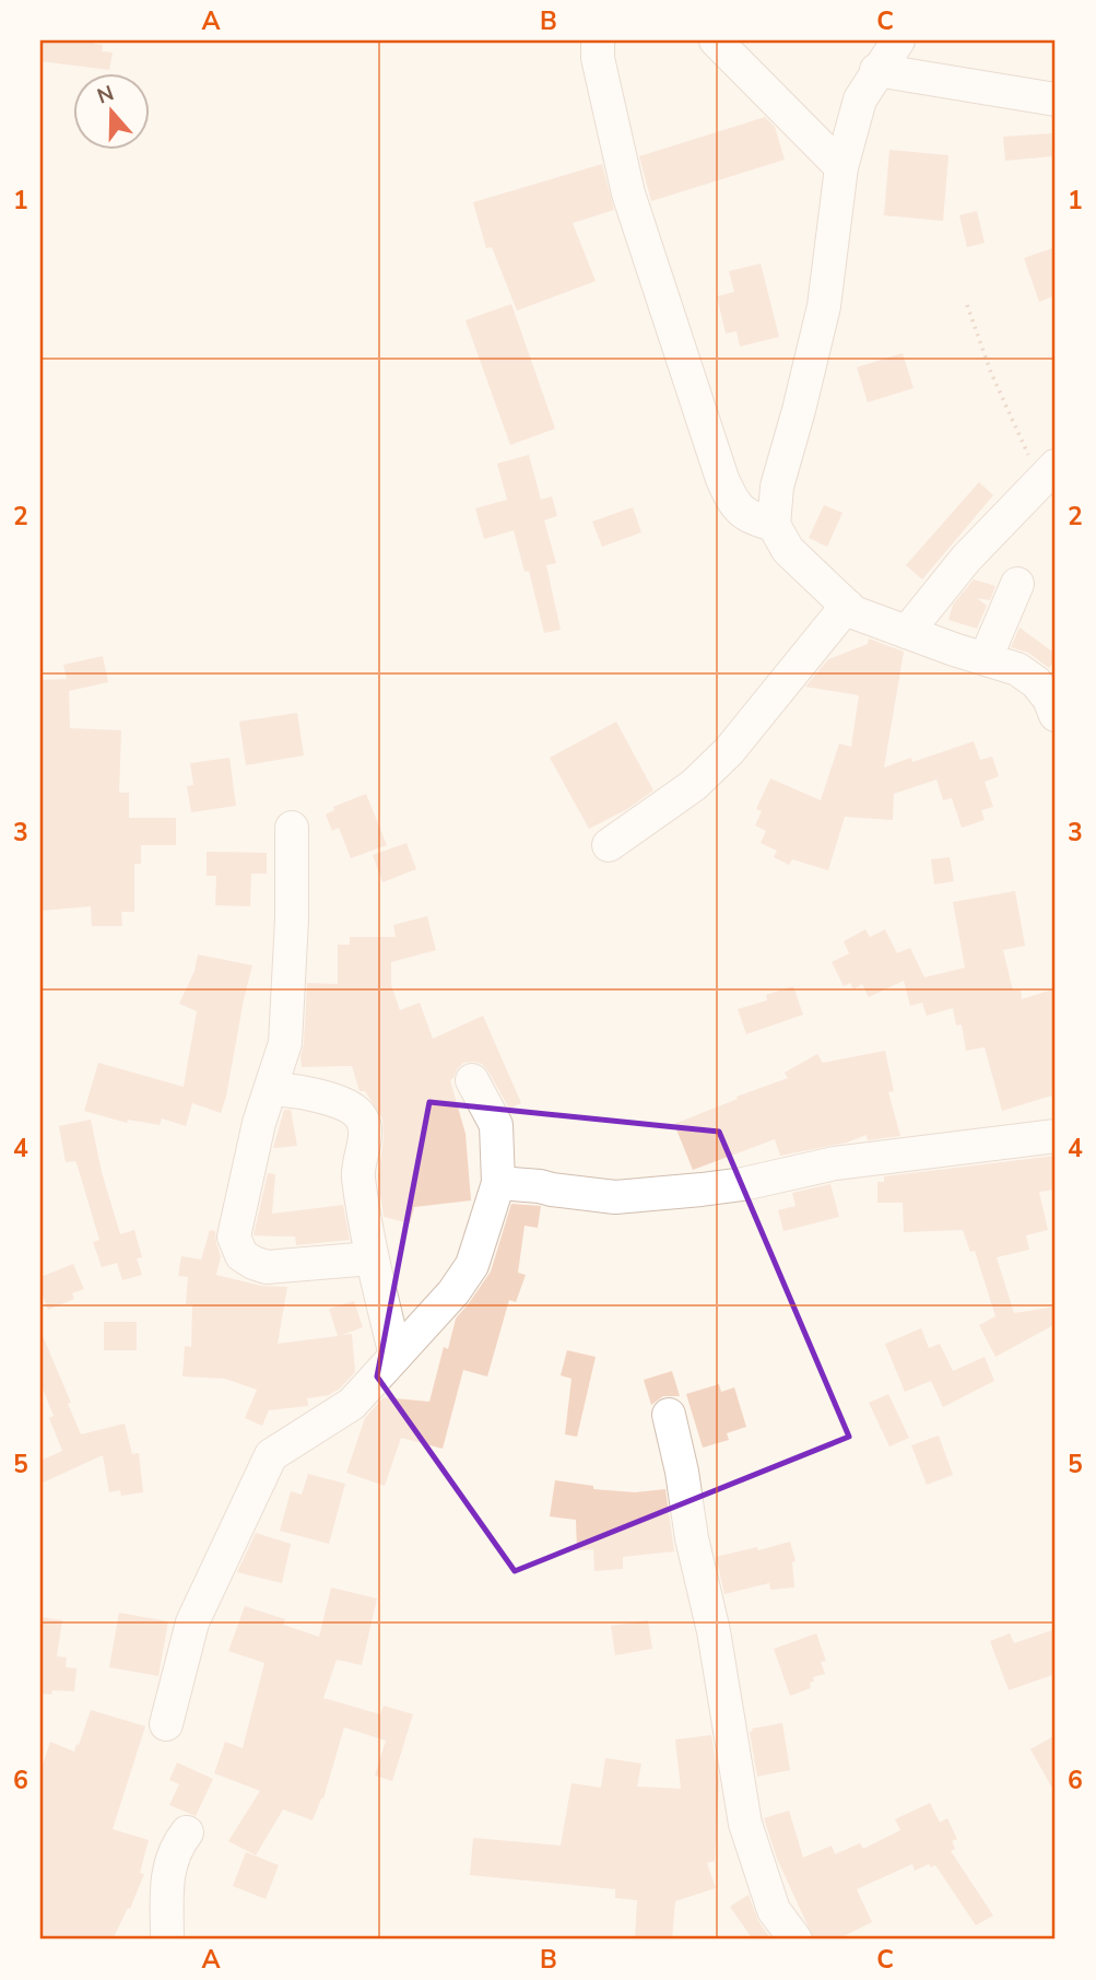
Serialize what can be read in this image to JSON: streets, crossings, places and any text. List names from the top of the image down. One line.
{"north":"top","grid":{"columns":["A","B","C"],"rows":["1","2","3","4","5","6"]}}
